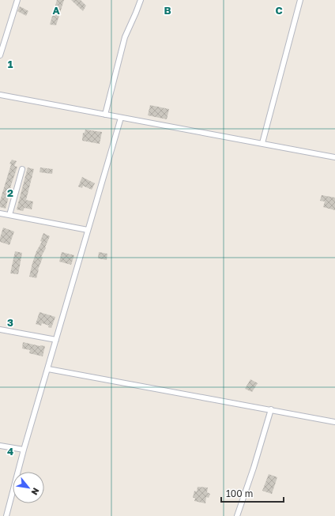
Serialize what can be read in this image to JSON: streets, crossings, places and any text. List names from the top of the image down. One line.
{"scale_bar":"100 m","north":"bottom right","grid":{"columns":["A","B","C"],"rows":["1","2","3","4"]}}
